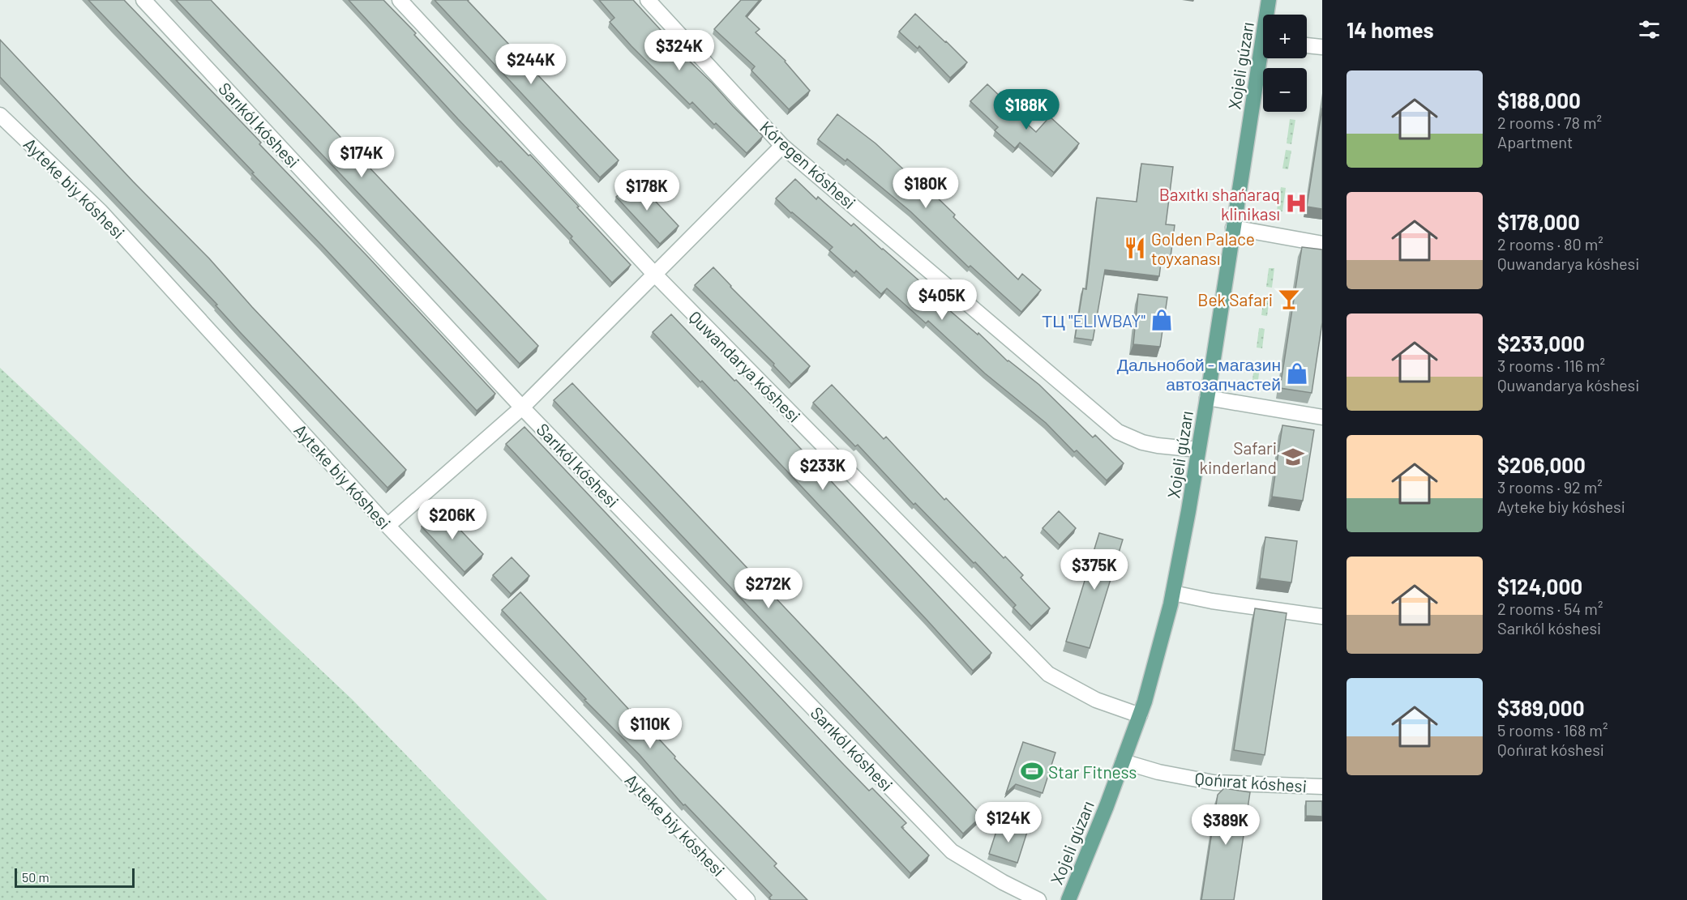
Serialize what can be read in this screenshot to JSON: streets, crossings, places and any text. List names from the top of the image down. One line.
{"streets":{"main road":["Xojeli gúzarı"],"street":["Sarıkól kóshesi","Kóregen kóshesi","Ayteke biy kóshesi","Quwandarya kóshesi","Qońırat kóshesi"]},"crossings":[["Xojeli gúzarı","Kóregen kóshesi"],["Xojeli gúzarı","Quwandarya kóshesi"],["Xojeli gúzarı","Qońırat kóshesi"]],"places":{"hospital":["Baxıtkı shańaraq klinikası"],"restaurant":["Golden Palace toyxanası"],"bar":["Bek Safari"],"shop":["ТЦ \"ELIWBAY\"","Дальнобой - магазин автозапчастей"],"school or university":["Safari kinderland"],"sports":["Star Fitness"]},"scale_bar":"50 m","page":{"heading":"14 homes","map_buttons":["+","−"],"price":["$324K","$244K","$188K","$174K","$180K","$178K","$405K","$233K","$206K","$375K","$272K","$110K","$124K","$389K"],"list":[{"name":"$188,000","note":"2 rooms · 78 m² · Apartment"},{"name":"$178,000","note":"2 rooms · 80 m² · Quwandarya kóshesi"},{"name":"$233,000","note":"3 rooms · 116 m² · Quwandarya kóshesi"},{"name":"$206,000","note":"3 rooms · 92 m² · Ayteke biy kóshesi"},{"name":"$124,000","note":"2 rooms · 54 m² · Sarıkól kóshesi"},{"name":"$389,000","note":"5 rooms · 168 m² · Qońırat kóshesi"}],"scale":"50 m"}}
